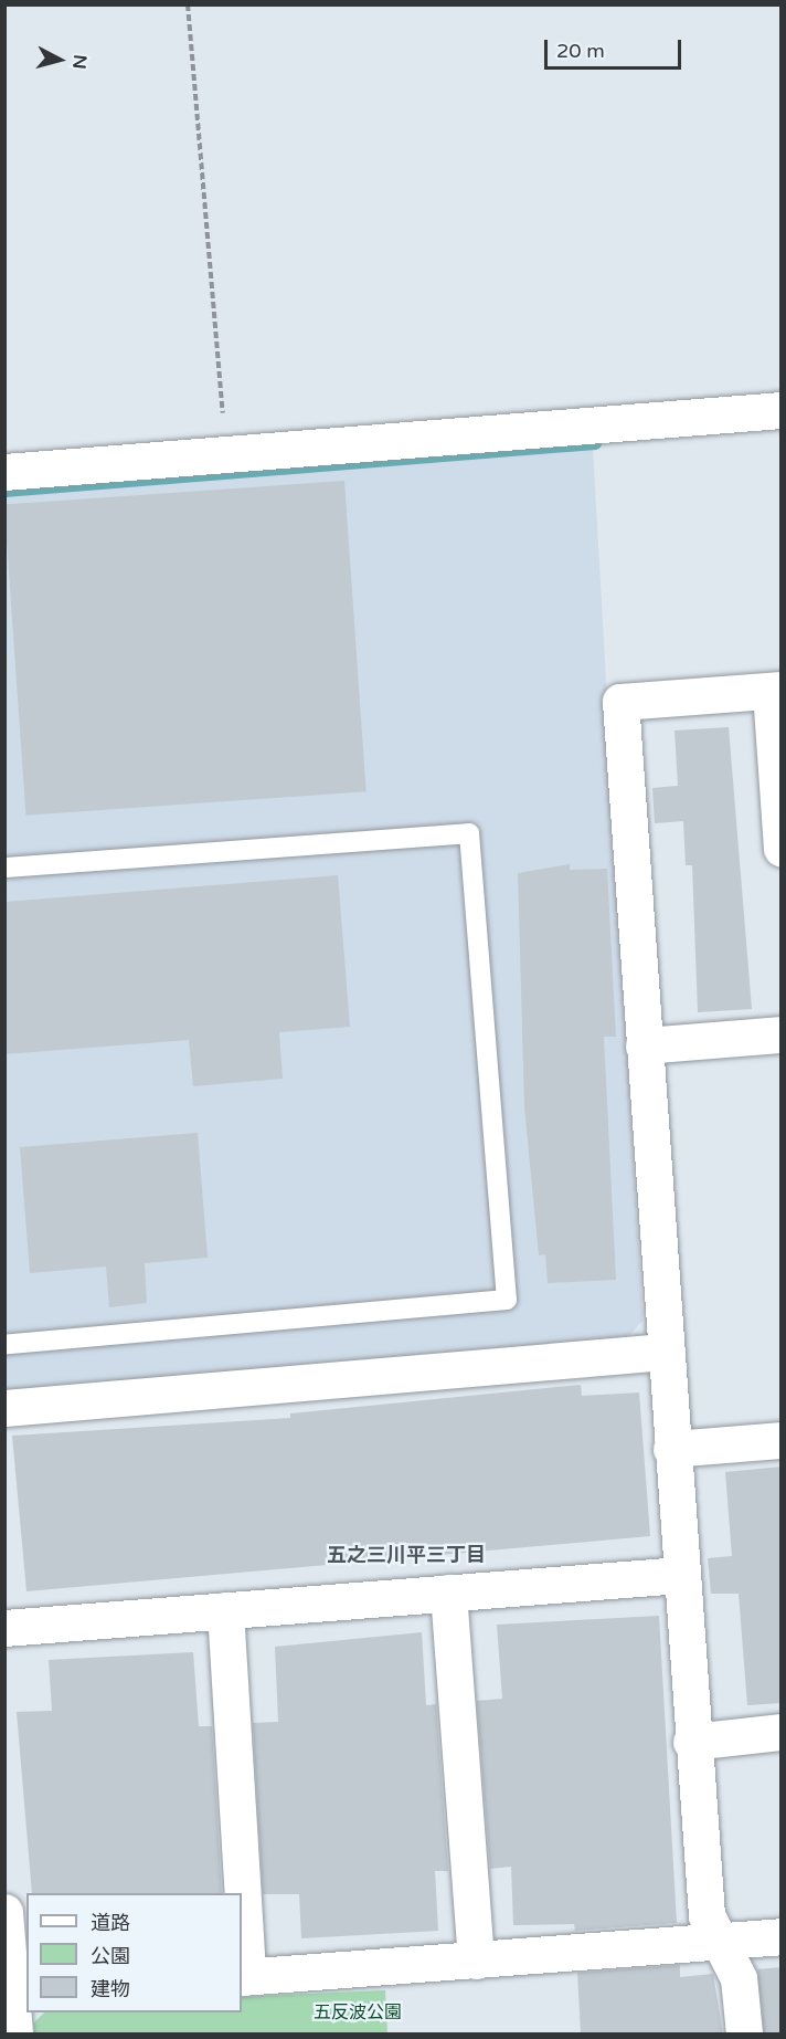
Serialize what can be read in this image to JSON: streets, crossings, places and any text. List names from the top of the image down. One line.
{"districts":["五之三川平三丁目"],"parks":["五反波公園"],"legend":["道路","公園","建物"],"scale_bar":"20 m","north":"right"}
